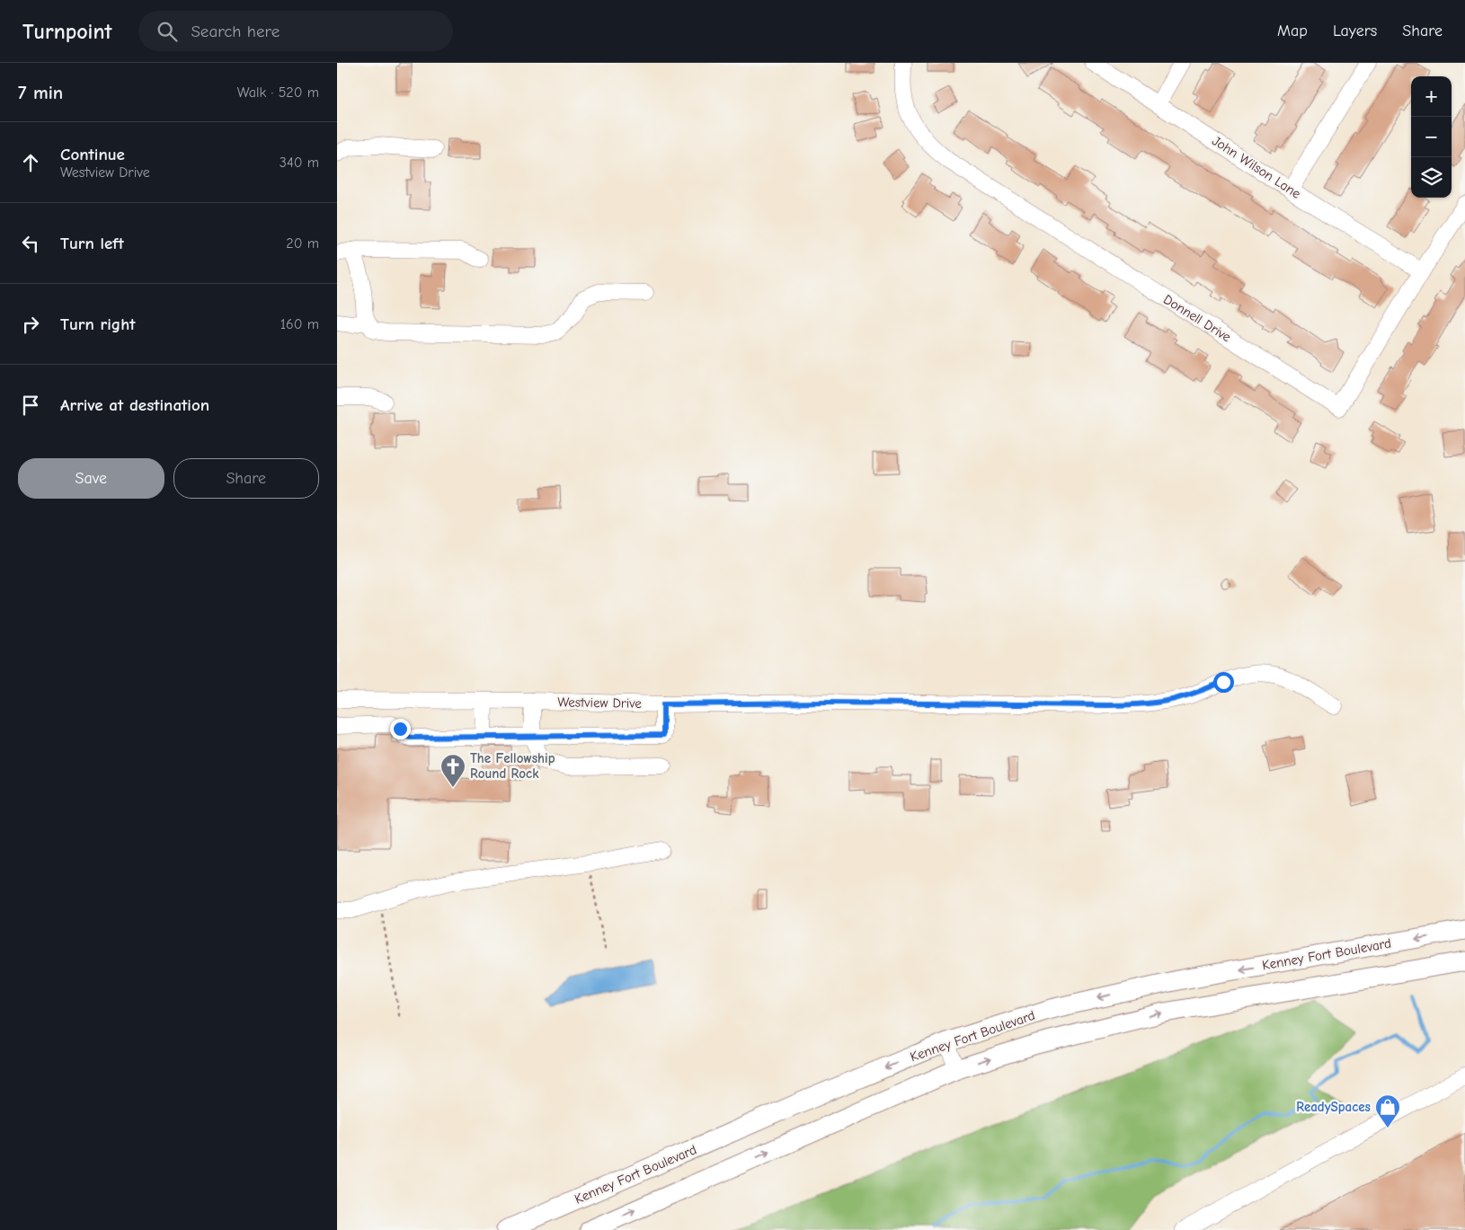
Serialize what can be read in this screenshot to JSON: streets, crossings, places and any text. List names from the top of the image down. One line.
{"streets":{"main road":["Kenney Fort Boulevard"],"street":["John Wilson Lane","Donnell Drive","Westview Drive"]},"crossings":[["John Wilson Lane","Donnell Drive"]],"places":{"church":["The Fellowship Round Rock"],"shop":["ReadySpaces"]},"page":{"header":"Turnpoint","search":"Search here","nav":["Map","Layers","Share"],"heading":["7 min","Walk · 520 m"],"map_buttons":["+","−"],"list":[["Continue","Westview Drive","340 m"],["Turn left","20 m"],["Turn right","160 m"],"Arrive at destination"],"buttons":["Save","Share"]}}
